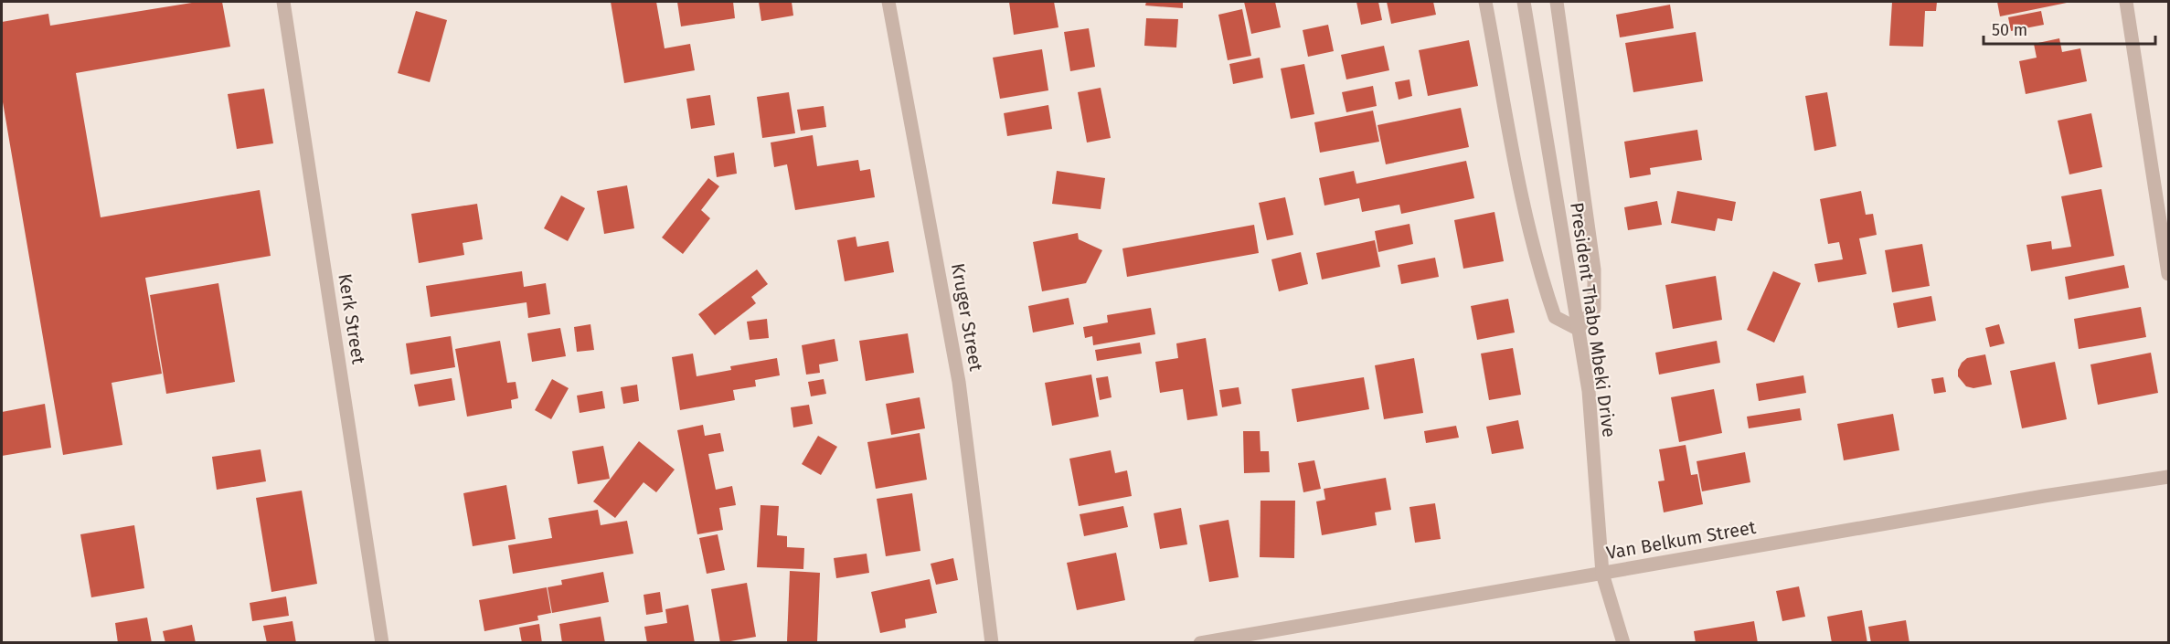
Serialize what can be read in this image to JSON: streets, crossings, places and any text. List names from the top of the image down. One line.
{"streets":{"street":["Kruger Street","Kerk Street","President Thabo Mbeki Drive","Van Belkum Street"]},"crossings":[["President Thabo Mbeki Drive","Van Belkum Street"]],"scale_bar":"50 m"}
